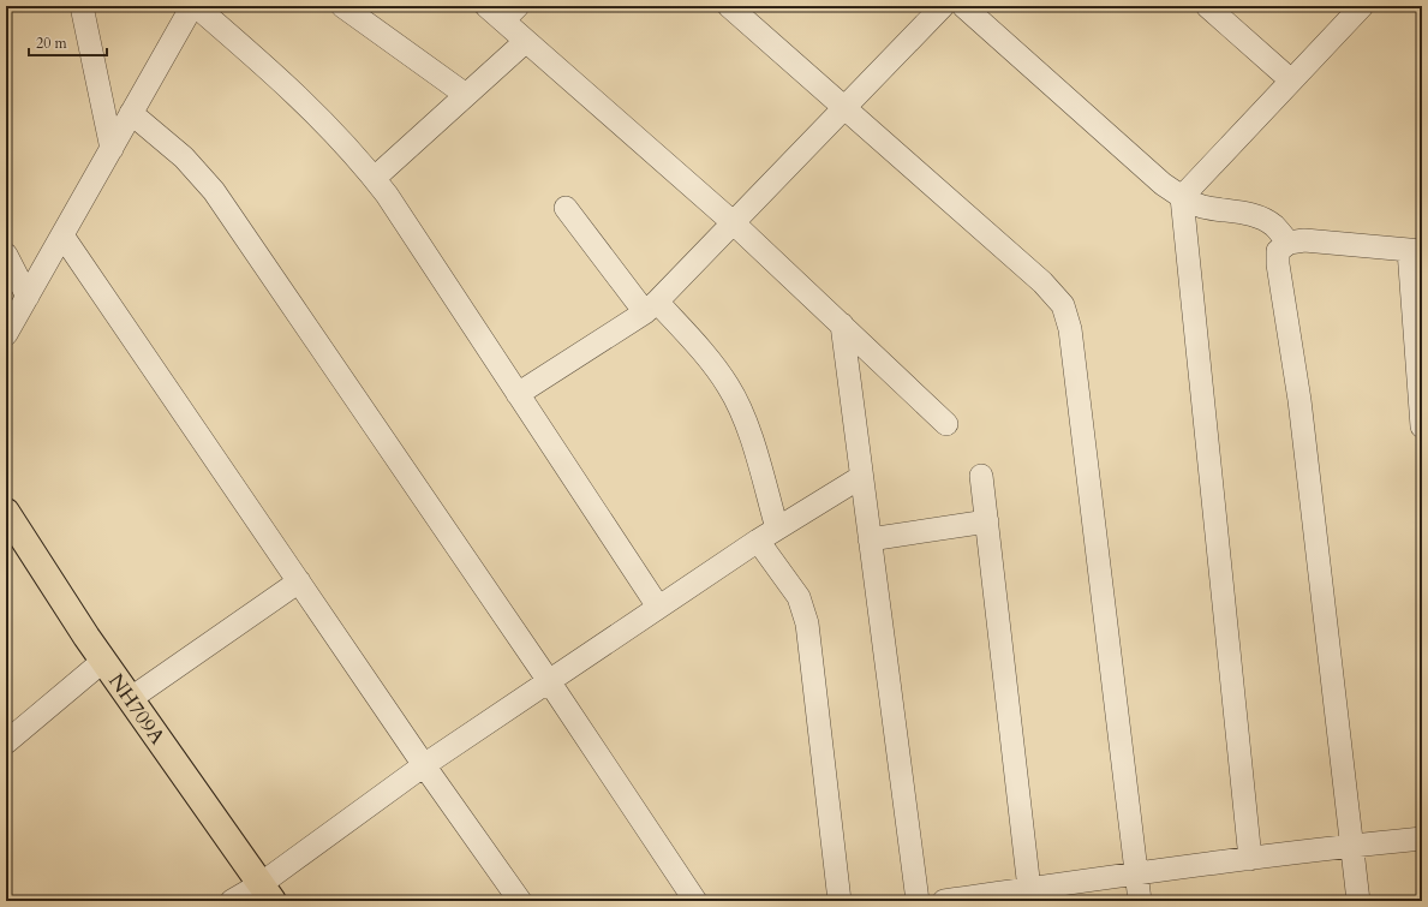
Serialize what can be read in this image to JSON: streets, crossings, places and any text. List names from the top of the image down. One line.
{"streets":{"highway":["NH709A"]},"scale_bar":"20 m"}
